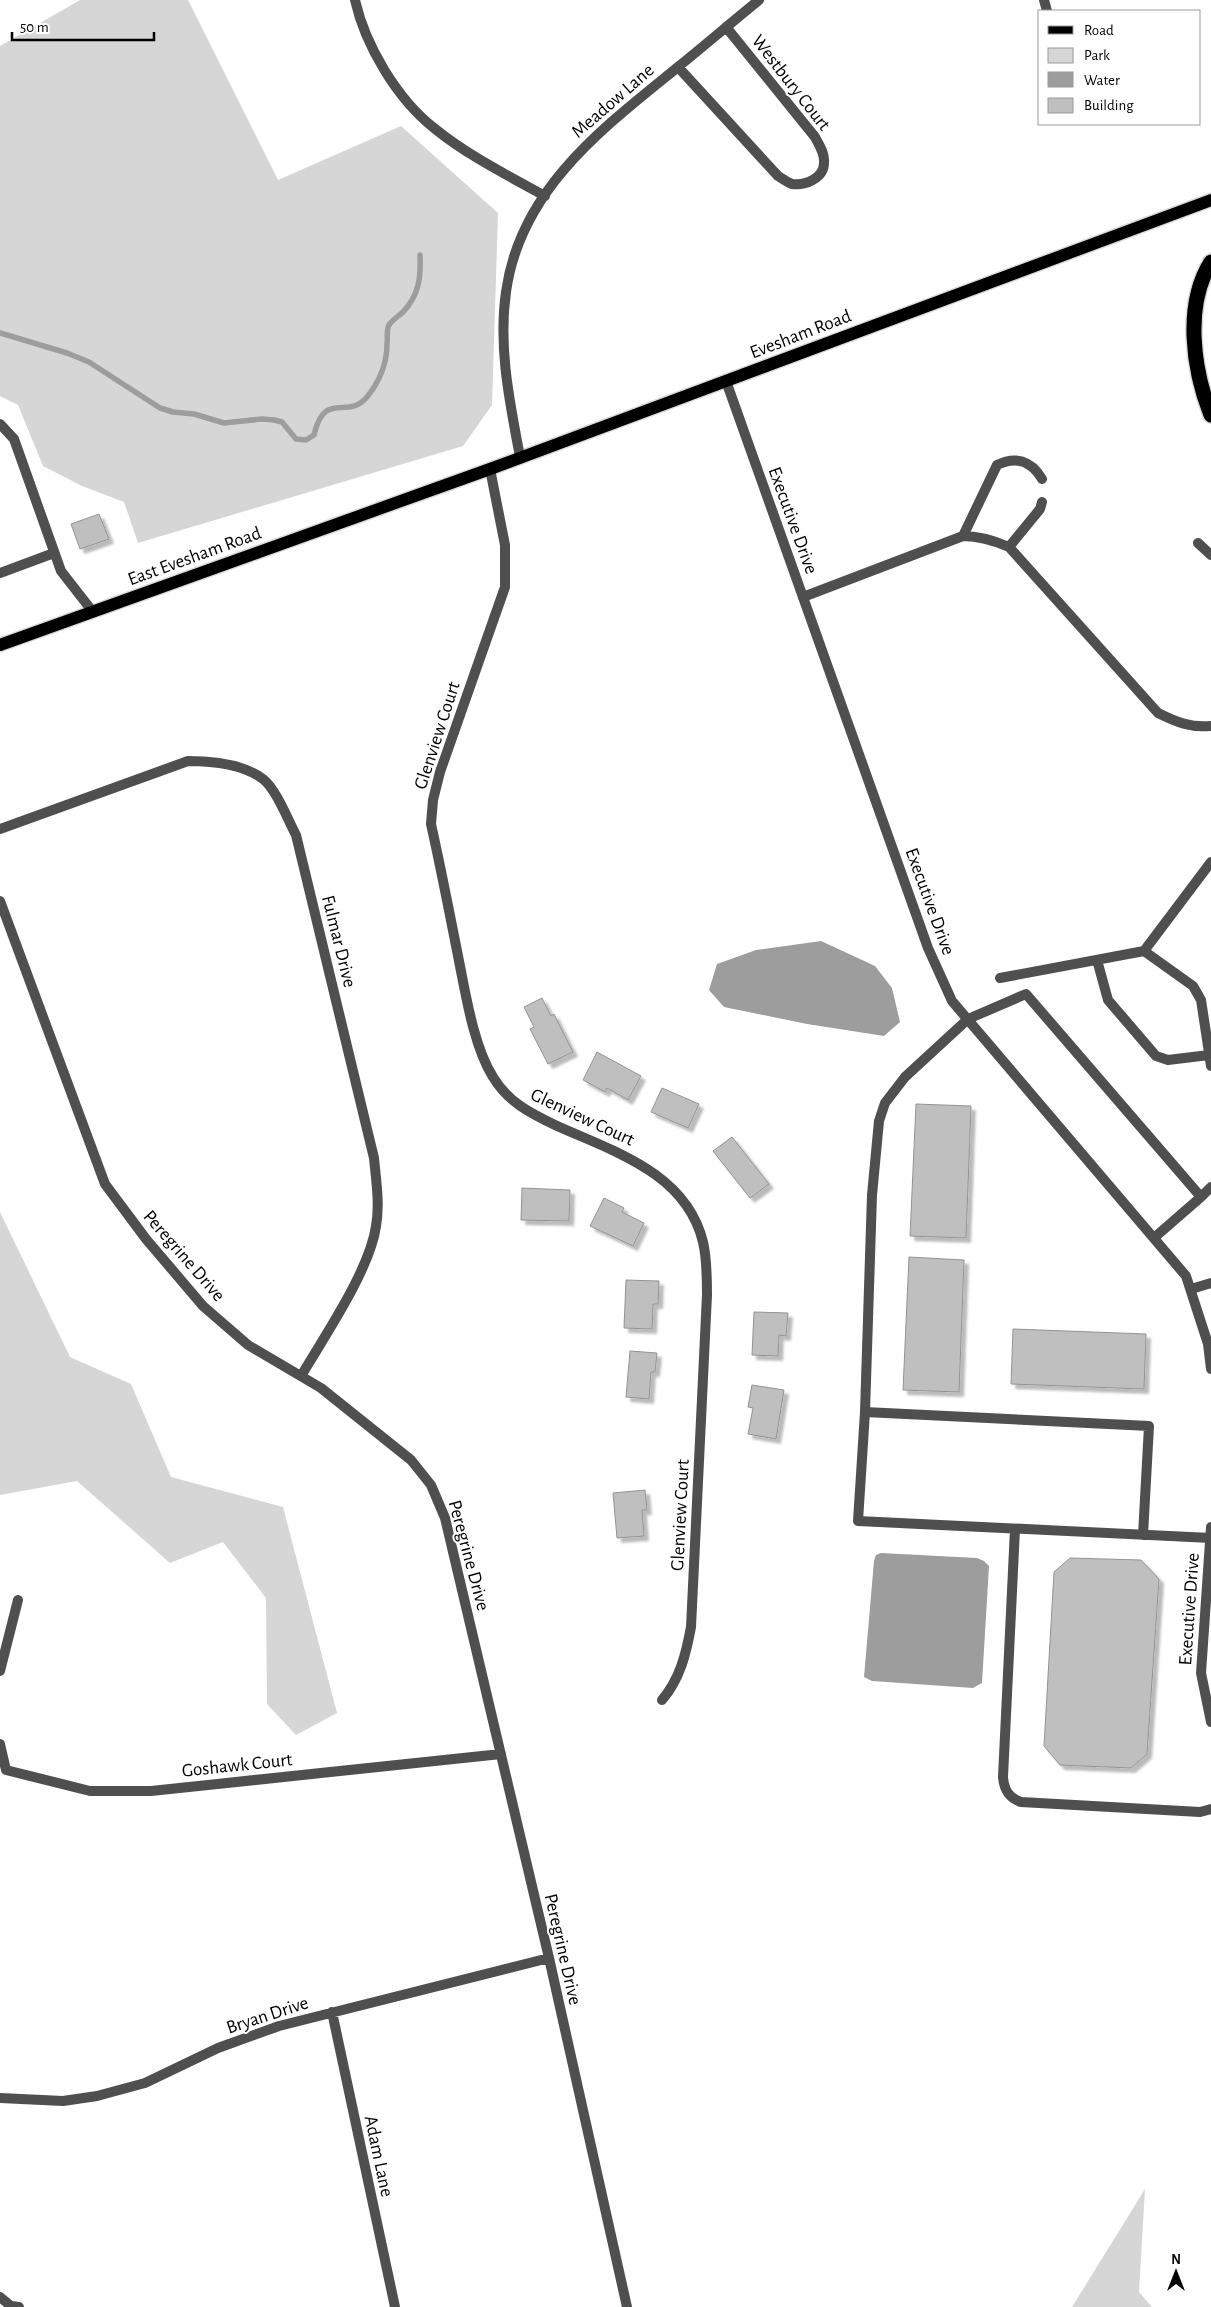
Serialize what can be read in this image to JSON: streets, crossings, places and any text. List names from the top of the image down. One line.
{"streets":{"main road":["Evesham Road","East Evesham Road"],"street":["Westbury Court","Meadow Lane","Executive Drive","Glenview Court","Fulmar Drive","Peregrine Drive","Goshawk Court","Bryan Drive","Adam Lane"]},"crossings":[["Westbury Court","Meadow Lane"],["Meadow Lane","Evesham Road"],["Evesham Road","Executive Drive"],["Evesham Road","East Evesham Road"],["Evesham Road","Glenview Court"],["Fulmar Drive","Peregrine Drive"],["Peregrine Drive","Goshawk Court"],["Peregrine Drive","Bryan Drive"],["Bryan Drive","Adam Lane"]],"legend":["Road","Park","Water","Building"],"scale_bar":"50 m","north":"top"}
